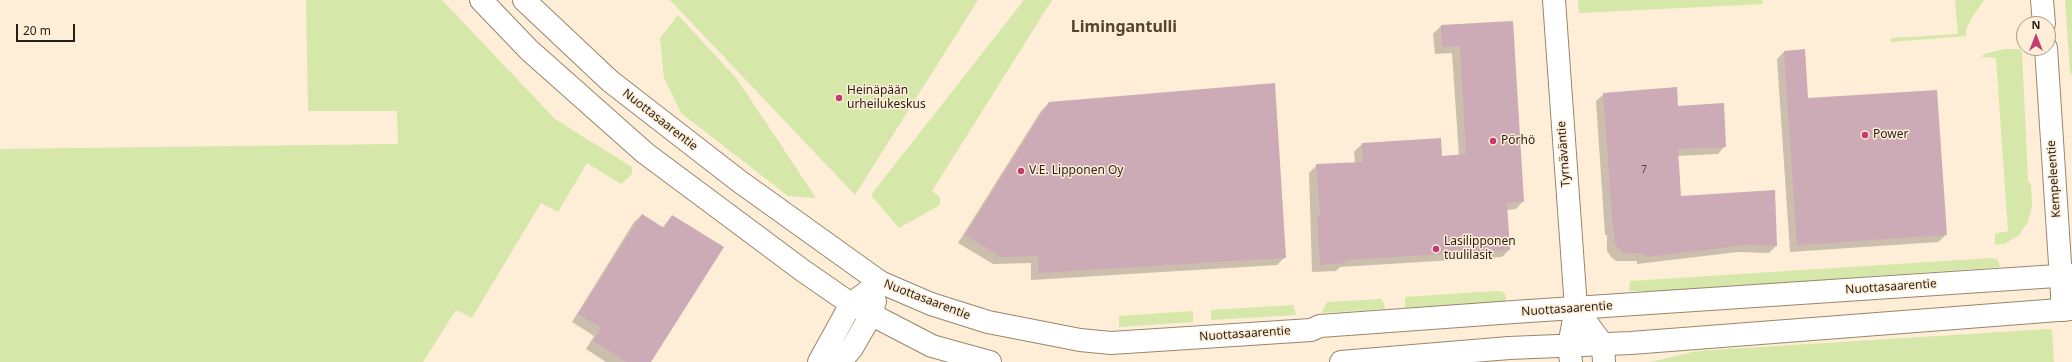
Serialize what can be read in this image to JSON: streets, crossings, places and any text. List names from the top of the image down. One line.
{"streets":{"main road":["Nuottasaarentie","Tyrnäväntie","Kempeleentie"]},"crossings":[["Nuottasaarentie","Tyrnäväntie"],["Nuottasaarentie","Kempeleentie"]],"districts":["Limingantulli"],"places":["Heinäpään urheilukeskus","Power","Pörhö","V.E. Lipponen Oy","Lasilipponen tuulilasit"],"house_numbers":["7"],"scale_bar":"20 m","north":"top"}
